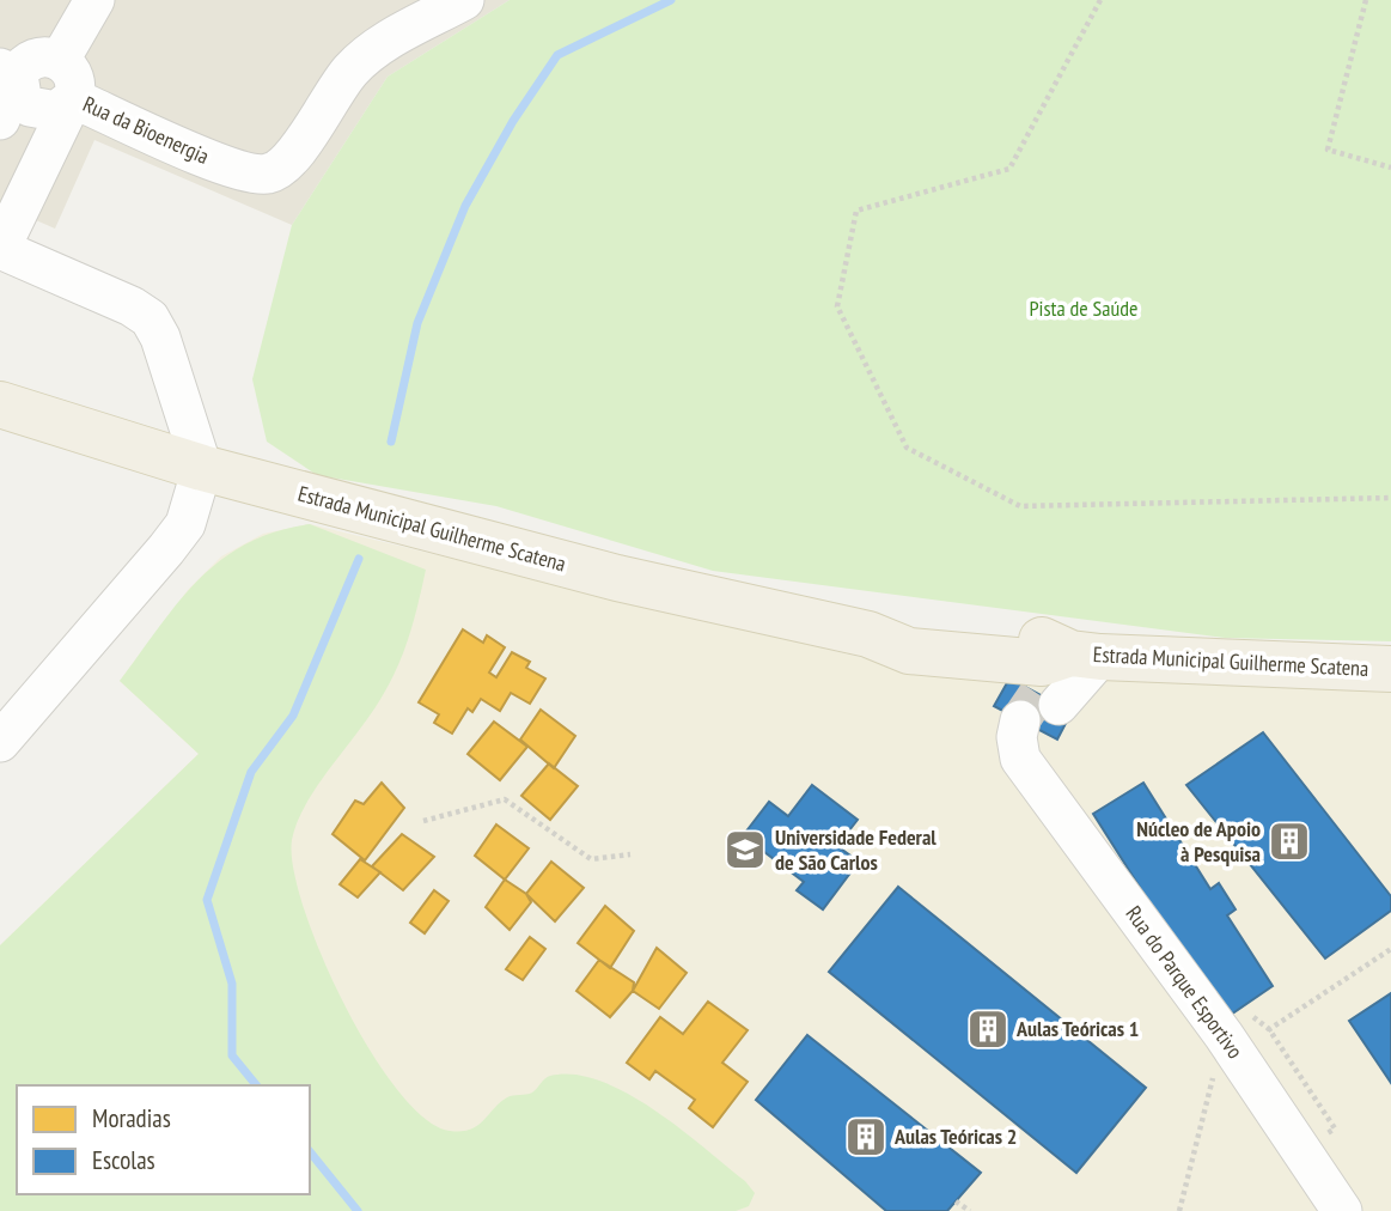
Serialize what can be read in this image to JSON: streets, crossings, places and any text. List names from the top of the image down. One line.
{"streets":{"main road":["Estrada Municipal Guilherme Scatena"],"street":["Rua da Bioenergia","Rua do Parque Esportivo"]},"crossings":[["Estrada Municipal Guilherme Scatena","Rua do Parque Esportivo"]],"parks":["Pista de Saúde"],"places":{"building":["Núcleo de Apoio à Pesquisa","Aulas Teóricas 1","Aulas Teóricas 2"],"school or university":["Universidade Federal de São Carlos"]},"legend":["Moradias","Escolas"]}
